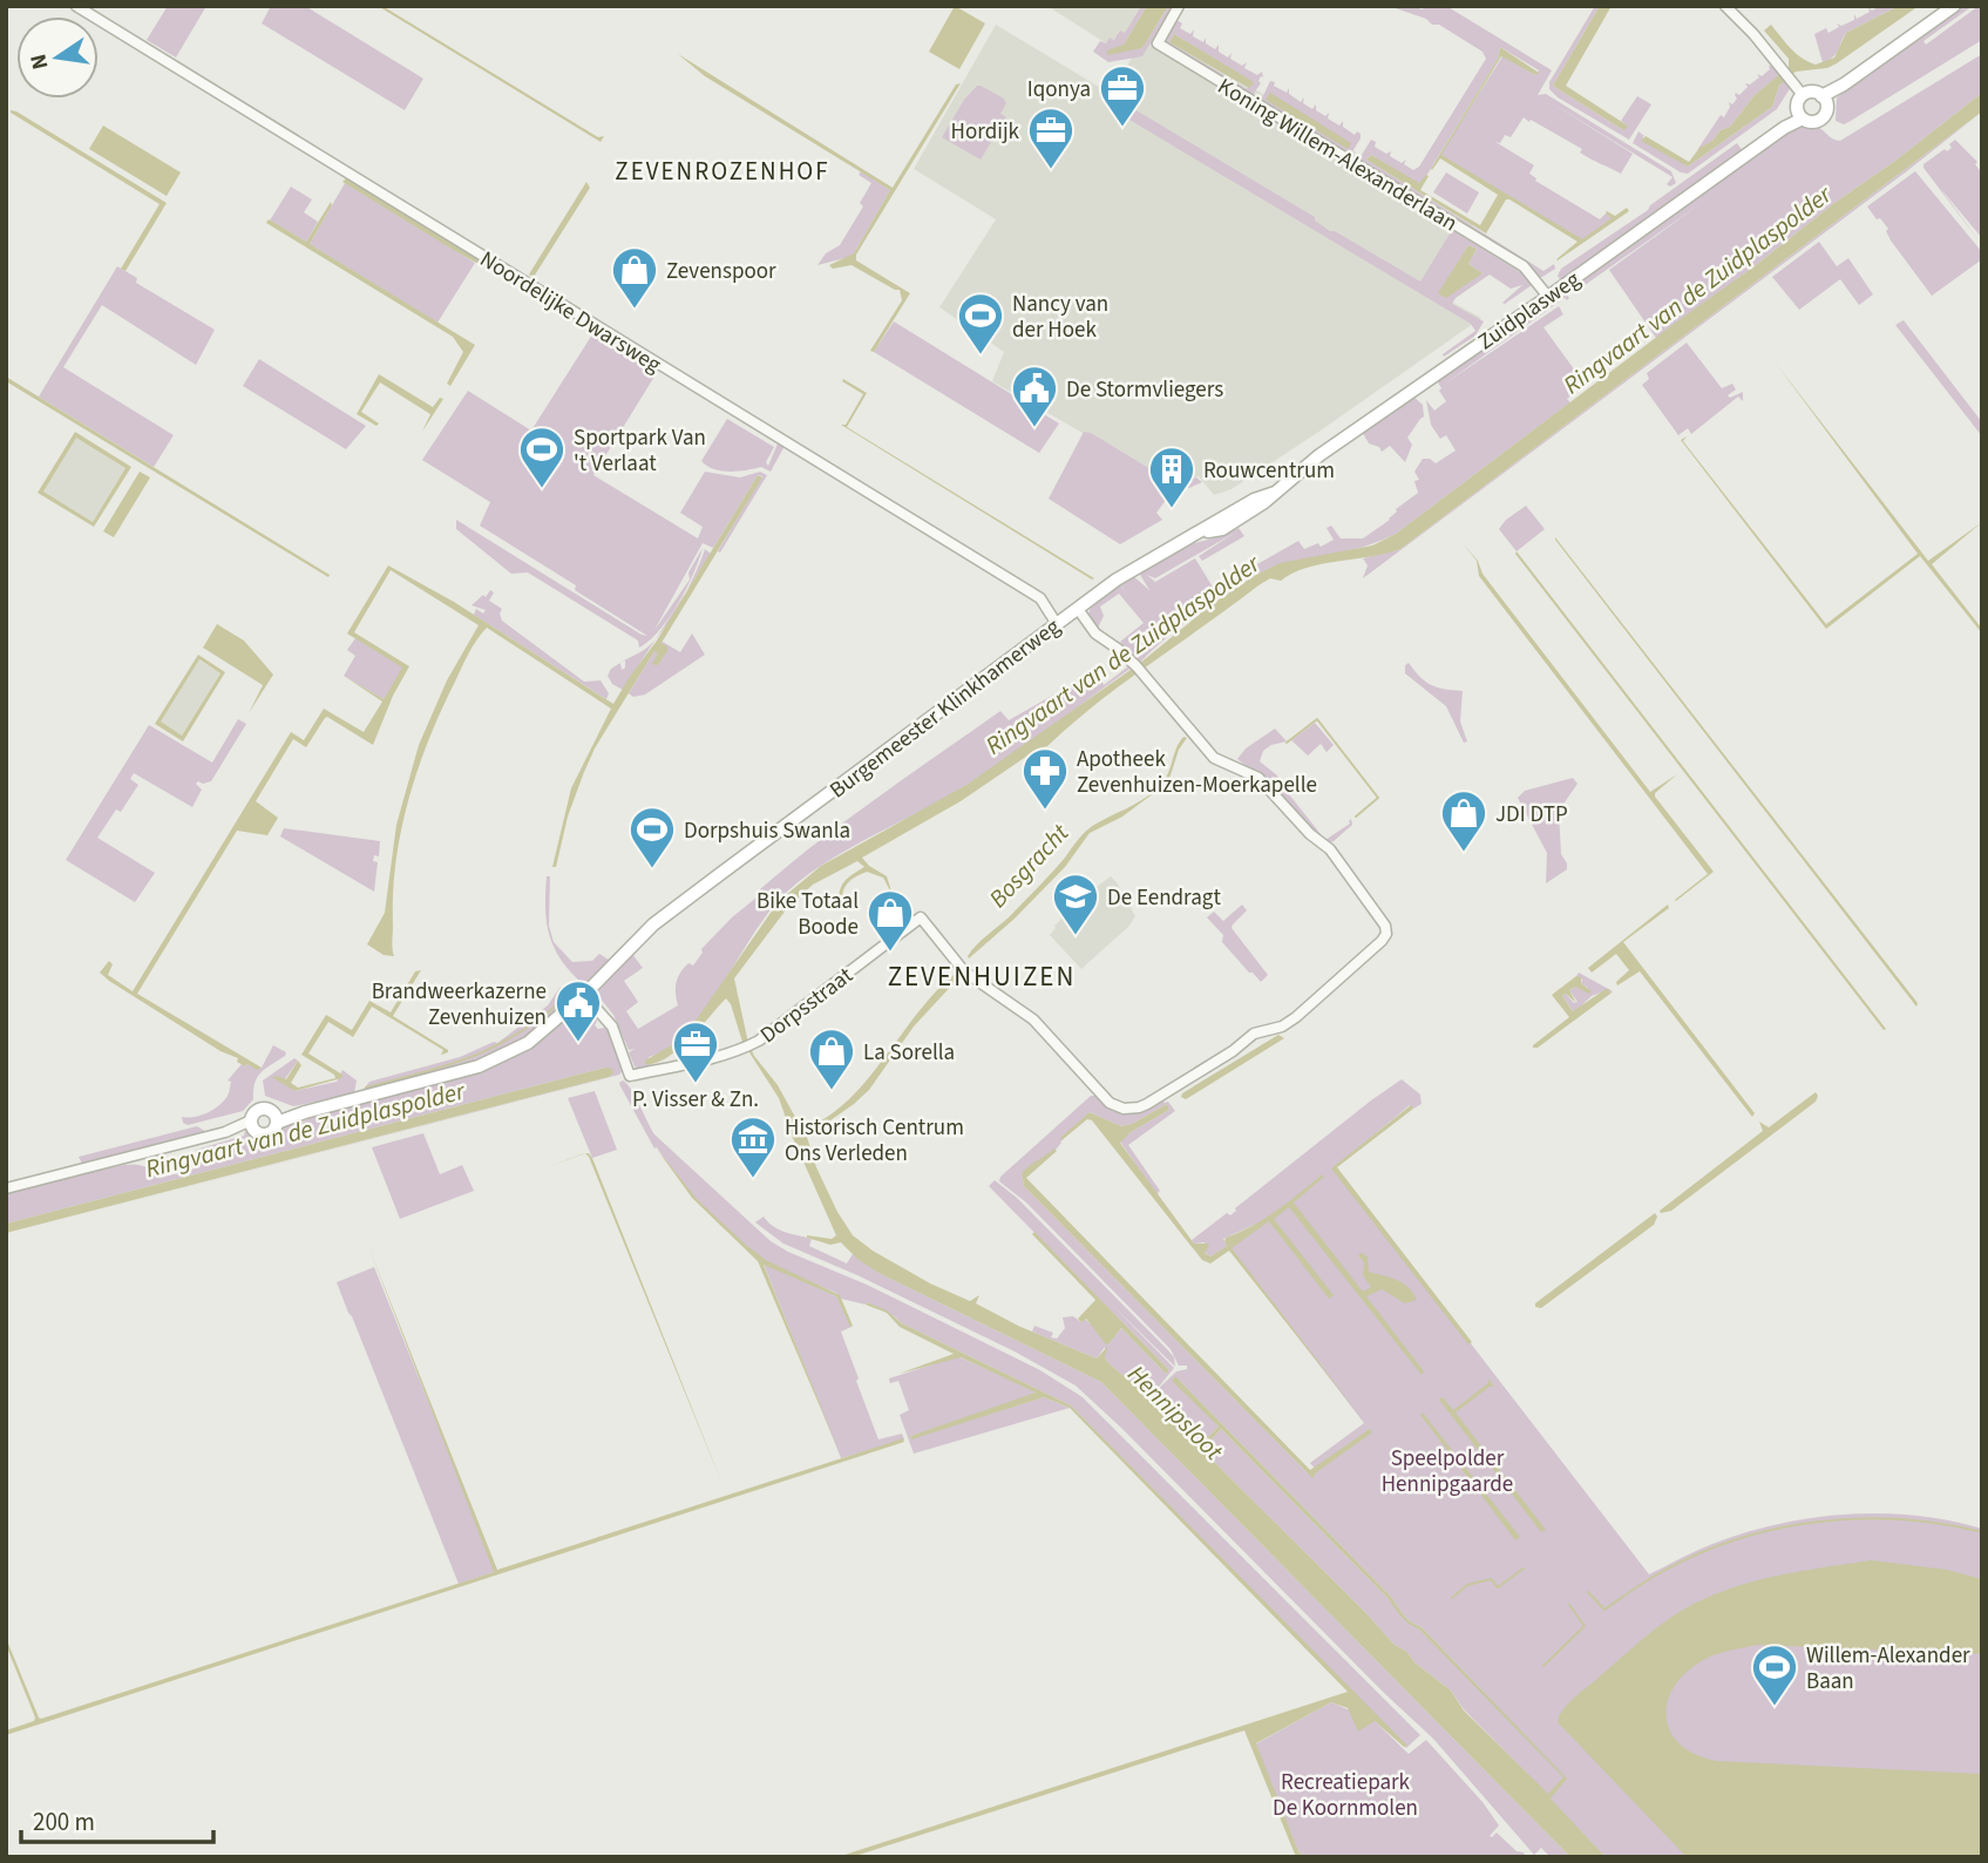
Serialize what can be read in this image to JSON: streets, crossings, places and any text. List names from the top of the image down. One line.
{"streets":{"main road":["Zuidplasweg","Burgemeester Klinkhamerweg"],"street":["Koning Willem-Alexanderlaan","Noordelijke Dwarsweg","Dorpsstraat"]},"crossings":[["Koning Willem-Alexanderlaan","Zuidplasweg"],["Zuidplasweg","Burgemeester Klinkhamerweg"],["Zuidplasweg","Dorpsstraat"],["Noordelijke Dwarsweg","Burgemeester Klinkhamerweg"],["Burgemeester Klinkhamerweg","Dorpsstraat"]],"districts":["ZEVENROZENHOF","ZEVENHUIZEN"],"water":["Ringvaart van de Zuidplaspolder","Bosgracht","Hennipsloot"],"parks":["Speelpolder Hennipgaarde","Recreatiepark De Koornmolen"],"places":{"office":["Iqonya","Hordijk","P. Visser & Zn."],"shop":["Zevenspoor","JDI DTP","Bike Totaal Boode","La Sorella"],"sports":["Nancy van der Hoek","Sportpark Van 't Verlaat","Dorpshuis Swanla","Willem-Alexander Baan"],"public building":["De Stormvliegers","Brandweerkazerne Zevenhuizen"],"building":["Rouwcentrum"],"pharmacy":["Apotheek Zevenhuizen-Moerkapelle"],"school or university":["De Eendragt"],"museum":["Historisch Centrum Ons Verleden"]},"scale_bar":"200 m","north":"left"}
